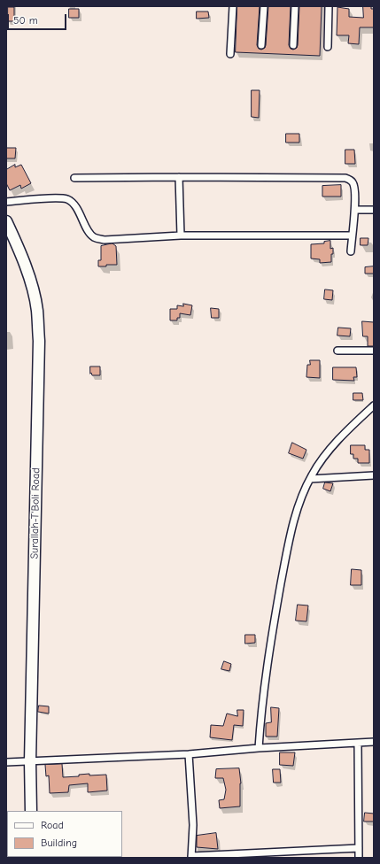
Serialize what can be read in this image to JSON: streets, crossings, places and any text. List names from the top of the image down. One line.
{"streets":{"main road":["Surallah-T'Boli Road"]},"legend":["Road","Building"],"scale_bar":"50 m"}
